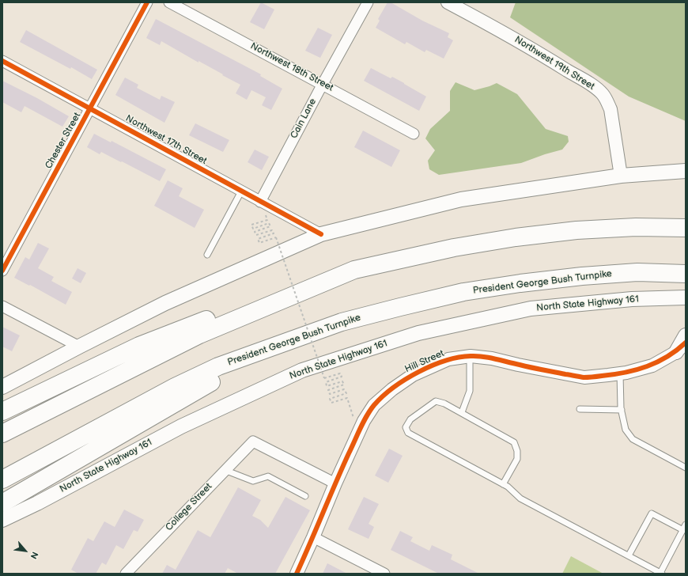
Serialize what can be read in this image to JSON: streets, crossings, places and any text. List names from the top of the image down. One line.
{"streets":{"highway":["President George Bush Turnpike"],"main road":["North State Highway 161"],"street":["Northwest 19th Street","Northwest 18th Street","Cain Lane","Northwest 17th Street","Chester Street","Hill Street","College Street"]},"crossings":[["Northwest 18th Street","Cain Lane"],["Cain Lane","Northwest 17th Street"],["Northwest 17th Street","Chester Street"],["Hill Street","College Street"]],"north":"bottom right"}
